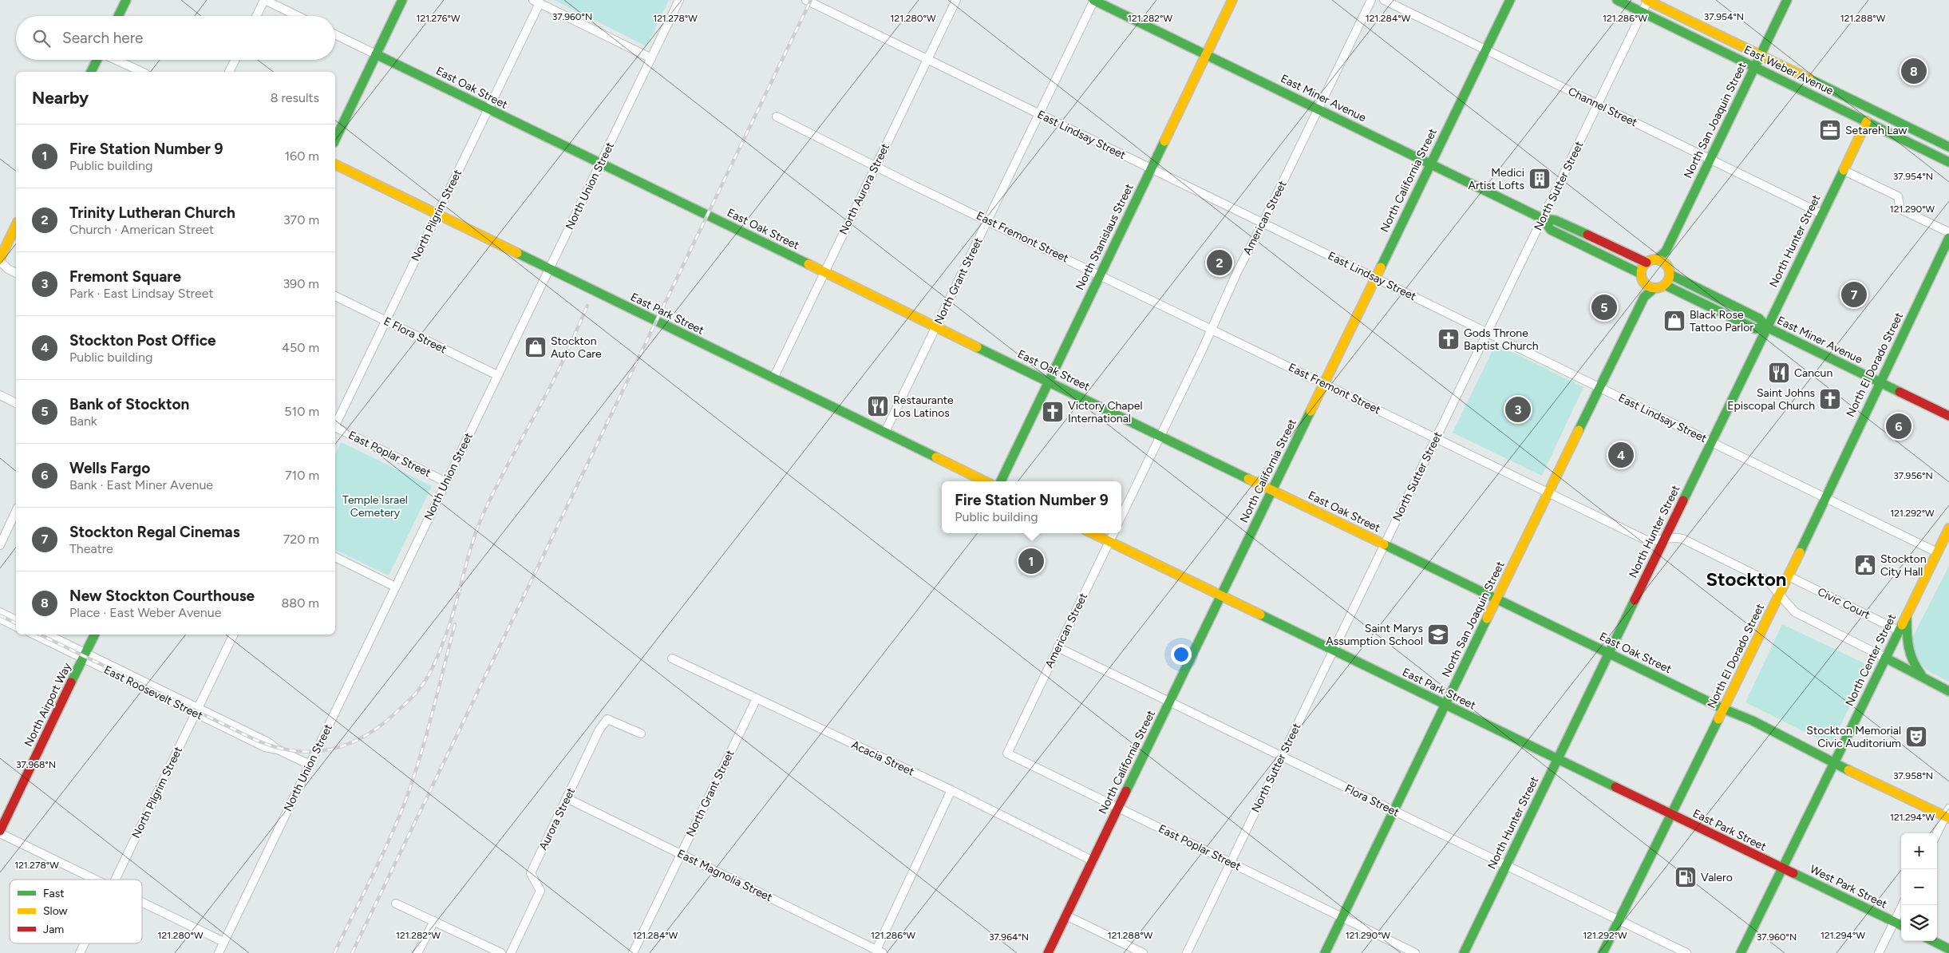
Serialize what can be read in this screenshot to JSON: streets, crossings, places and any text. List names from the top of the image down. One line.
{"streets":{"street":["East Weber Avenue","East Oak Street","East Miner Avenue","Channel Street","North San Joaquin Street","East Lindsay Street","North California Street","North Union Street","North Sutter Street","North Aurora Street","North Pilgrim Street","American Street","East Fremont Street","North Stanislaus Street","North Hunter Street","North Grant Street","East Park Street","E Flora Street","North El Dorado Street","East Poplar Street","Civic Court","North Center Street","East Roosevelt Street","North Airport Way","Acacia Street","Flora Street","Aurora Street","East Magnolia Street","West Park Street"]},"crossings":[["East Weber Avenue","North San Joaquin Street"],["East Weber Avenue","North Sutter Street"],["East Weber Avenue","North Hunter Street"],["East Oak Street","North San Joaquin Street"],["East Oak Street","North California Street"],["East Oak Street","North Union Street"],["East Oak Street","North Sutter Street"],["East Oak Street","North Aurora Street"],["East Oak Street","North Pilgrim Street"],["East Oak Street","American Street"],["East Oak Street","North Stanislaus Street"],["East Oak Street","North Hunter Street"],["East Oak Street","North Grant Street"],["East Oak Street","North El Dorado Street"],["East Oak Street","North Center Street"],["East Miner Avenue","North San Joaquin Street"],["East Miner Avenue","North California Street"],["East Miner Avenue","North Sutter Street"],["East Miner Avenue","American Street"],["East Miner Avenue","North Stanislaus Street"],["East Miner Avenue","North Hunter Street"],["East Miner Avenue","North Grant Street"],["East Miner Avenue","North El Dorado Street"],["Channel Street","North San Joaquin Street"],["Channel Street","North California Street"],["Channel Street","North Sutter Street"],["Channel Street","North Hunter Street"],["North San Joaquin Street","East Lindsay Street"],["North San Joaquin Street","East Fremont Street"],["North San Joaquin Street","East Park Street"],["North San Joaquin Street","East Poplar Street"],["North San Joaquin Street","Flora Street"],["East Lindsay Street","North California Street"],["East Lindsay Street","North Sutter Street"],["East Lindsay Street","North Aurora Street"],["East Lindsay Street","American Street"],["East Lindsay Street","North Stanislaus Street"],["East Lindsay Street","North Hunter Street"],["East Lindsay Street","North Grant Street"],["East Lindsay Street","North El Dorado Street"],["East Lindsay Street","North Center Street"],["North California Street","East Fremont Street"],["North California Street","East Park Street"],["North California Street","East Poplar Street"],["North California Street","Acacia Street"],["North California Street","Flora Street"],["North Union Street","East Park Street"],["North Union Street","E Flora Street"],["North Union Street","East Poplar Street"],["North Union Street","East Roosevelt Street"],["North Sutter Street","East Fremont Street"],["North Sutter Street","East Park Street"],["North Sutter Street","East Poplar Street"],["North Sutter Street","Flora Street"],["North Aurora Street","East Fremont Street"],["North Aurora Street","East Park Street"],["North Pilgrim Street","East Park Street"],["North Pilgrim Street","E Flora Street"],["North Pilgrim Street","East Roosevelt Street"],["American Street","East Fremont Street"],["American Street","East Park Street"],["American Street","East Poplar Street"],["American Street","Flora Street"],["East Fremont Street","North Stanislaus Street"],["East Fremont Street","North Hunter Street"],["East Fremont Street","North Grant Street"],["East Fremont Street","North El Dorado Street"],["East Fremont Street","North Center Street"],["North Hunter Street","East Park Street"],["North Hunter Street","Flora Street"],["North Grant Street","East Park Street"],["North Grant Street","Acacia Street"],["North Grant Street","East Magnolia Street"],["East Park Street","North El Dorado Street"],["East Park Street","North Center Street"],["East Park Street","West Park Street"],["North El Dorado Street","Civic Court"],["North El Dorado Street","Flora Street"],["Civic Court","North Center Street"],["North Center Street","West Park Street"],["East Roosevelt Street","North Airport Way"],["Aurora Street","East Magnolia Street"]],"districts":["Stockton"],"parks":["Temple Israel Cemetery"],"places":{"office":["Setareh Law"],"building":["Medici Artist Lofts"],"shop":["Black Rose Tattoo Parlor","Stockton Auto Care"],"church":["Gods Throne Baptist Church","Saint Johns Episcopal Church","Victory Chapel International"],"restaurant":["Cancun","Restaurante Los Latinos"],"public building":["Stockton City Hall"],"school or university":["Saint Marys Assumption School"],"theatre":["Stockton Memorial Civic Auditorium"],"fuel station":["Valero"]},"legend":["Fast","Slow","Jam"],"page":{"search":"Search here","pins":["8","2","7","5","3","6","4","1"],"heading":["Nearby","8 results"],"list":[{"mark":"1","name":"Fire Station Number 9","note":"Public building","value":"160 m"},{"mark":"2","name":"Trinity Lutheran Church","note":"Church · American Street","value":"370 m"},{"mark":"3","name":"Fremont Square","note":"Park · East Lindsay Street","value":"390 m"},{"mark":"4","name":"Stockton Post Office","note":"Public building","value":"450 m"},{"mark":"5","name":"Bank of Stockton","note":"Bank","value":"510 m"},{"mark":"6","name":"Wells Fargo","note":"Bank · East Miner Avenue","value":"710 m"},{"mark":"7","name":"Stockton Regal Cinemas","note":"Theatre","value":"720 m"},{"mark":"8","name":"New Stockton Courthouse","note":"Place · East Weber Avenue","value":"880 m"}],"popup":["Fire Station Number 9","Public building"],"map_buttons":["+","−"]},"coordinates":["37.954°N","37.960°N","121.276°W","121.278°W","121.280°W","121.282°W","121.284°W","121.286°W","121.288°W","121.290°W","37.956°N","121.292°W","37.968°N","37.958°N","121.294°W","37.964°N"]}
